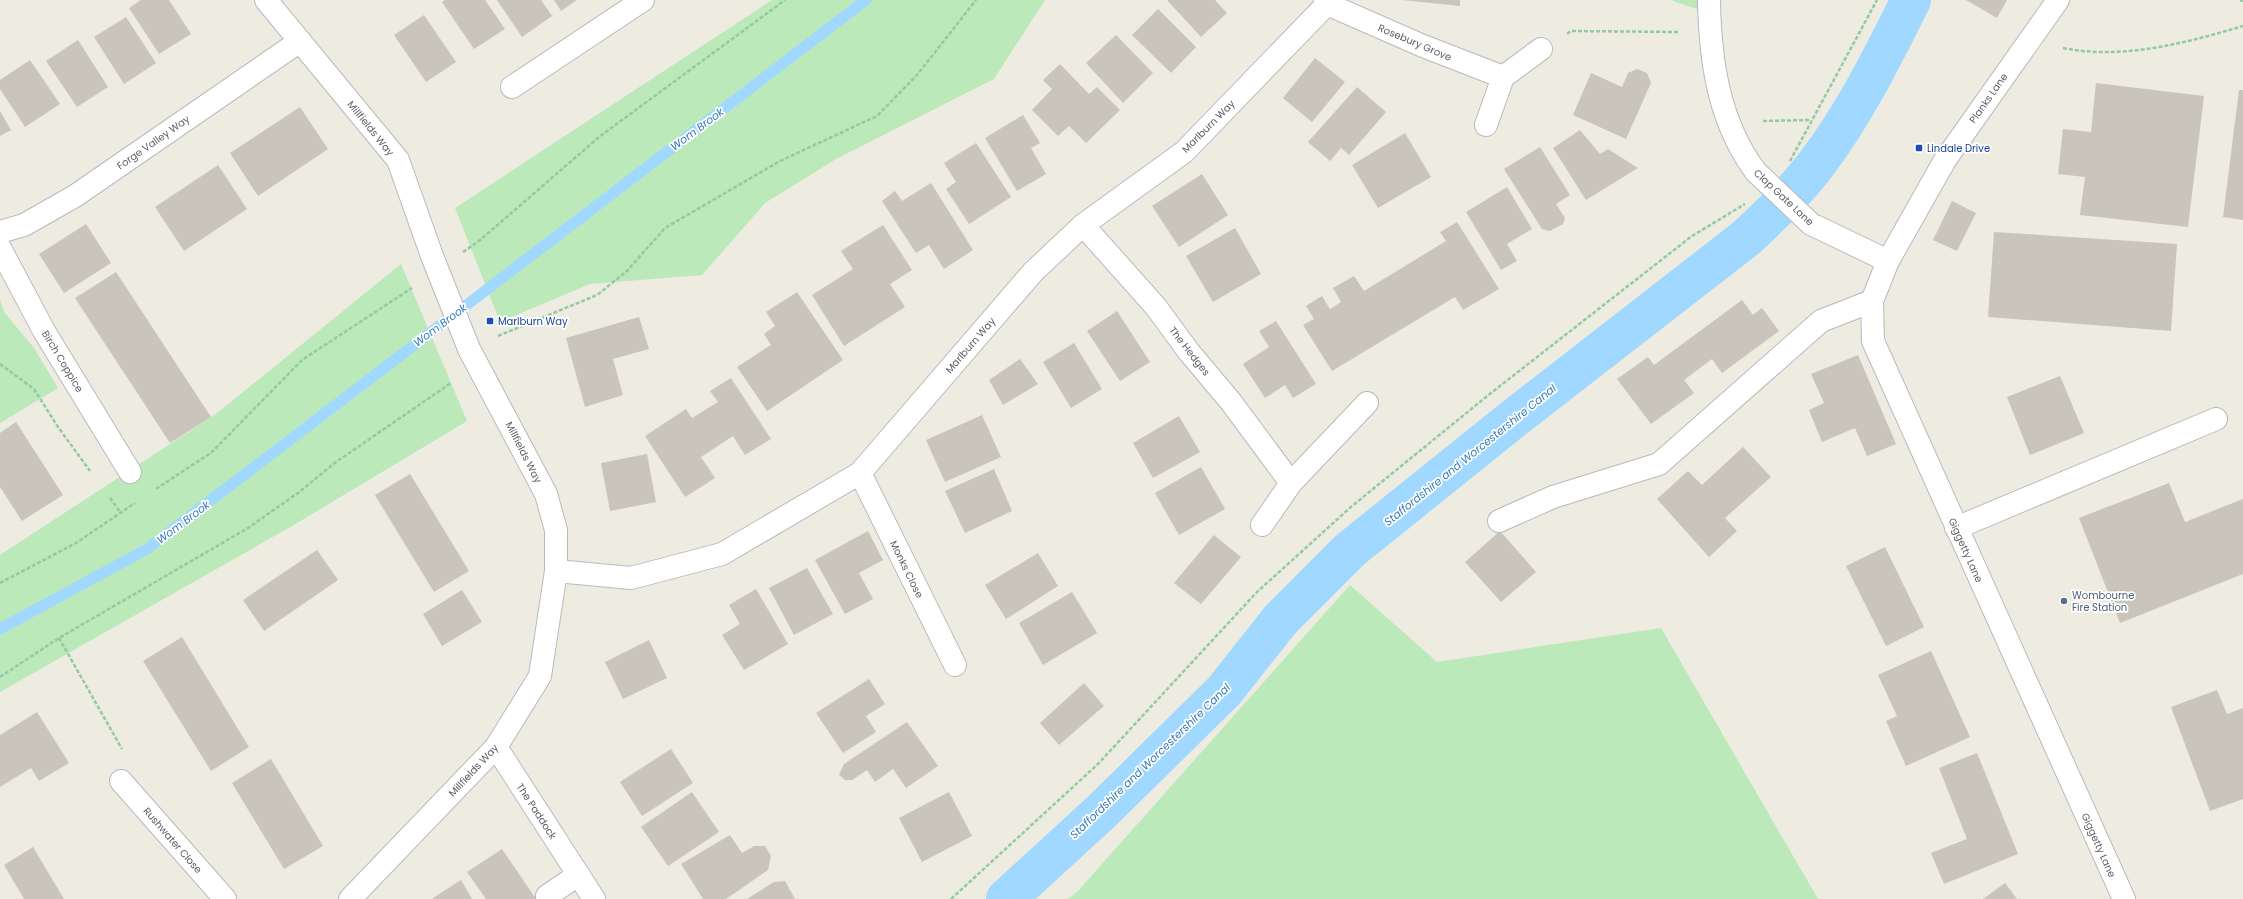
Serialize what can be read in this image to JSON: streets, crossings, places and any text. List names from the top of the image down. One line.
{"streets":{"street":["Rosebury Grove","Planks Lane","Marlburn Way","Millfields Way","Forge Valley Way","Clap Gate Lane","The Hedges","Birch Coppice","Giggetty Lane","Monks Close","The Paddock","Rushwater Close"]},"crossings":[["Rosebury Grove","Marlburn Way"],["Planks Lane","Giggetty Lane"],["Marlburn Way","Millfields Way"],["Marlburn Way","The Hedges"],["Marlburn Way","Monks Close"],["Millfields Way","Forge Valley Way"],["Millfields Way","The Paddock"],["Clap Gate Lane","Giggetty Lane"]],"water":["Wom Brook","Staffordshire and Worcestershire Canal"],"places":{"transit":["Lindale Drive","Marlburn Way"],"other":["Wombourne Fire Station"]}}
